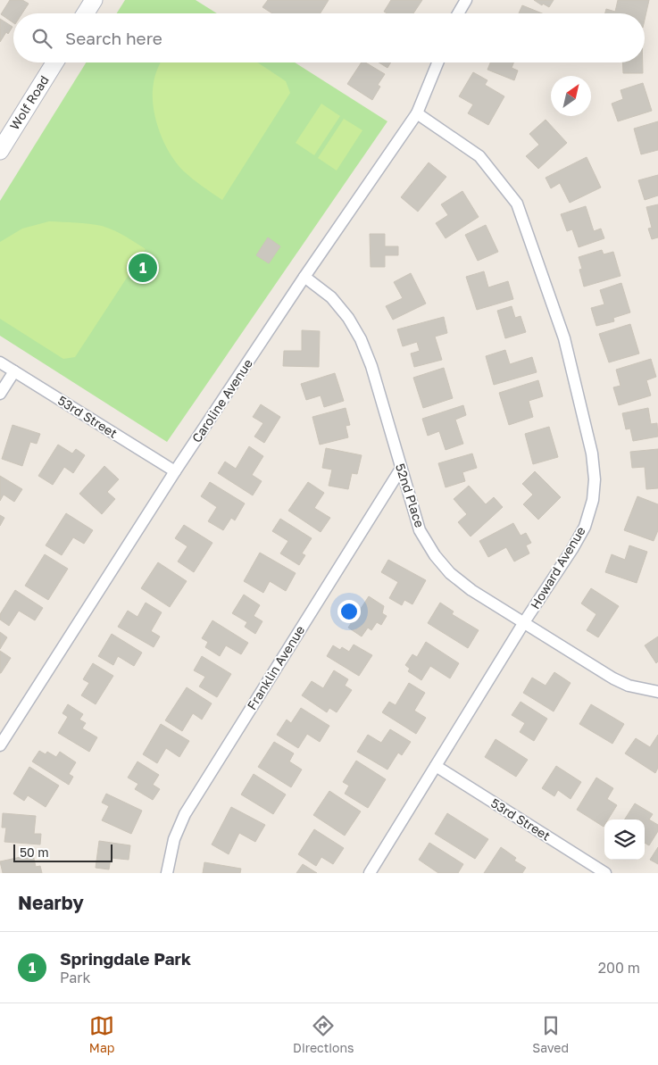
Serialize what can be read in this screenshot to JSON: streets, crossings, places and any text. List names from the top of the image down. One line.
{"streets":{"main road":["Wolf Road"],"street":["Caroline Avenue","53rd Street","52nd Place","Howard Avenue","Franklin Avenue"]},"crossings":[["Caroline Avenue","53rd Street"],["Caroline Avenue","52nd Place"],["Caroline Avenue","Howard Avenue"],["53rd Street","Howard Avenue"],["52nd Place","Howard Avenue"],["52nd Place","Franklin Avenue"]],"scale_bar":"50 m","north":"top right","page":{"search":"Search here","pins":"1","scale":"50 m","heading":"Nearby","list":[{"mark":"1","name":"Springdale Park","note":"Park","value":"200 m"}],"nav":["Map","Directions","Saved"]}}
